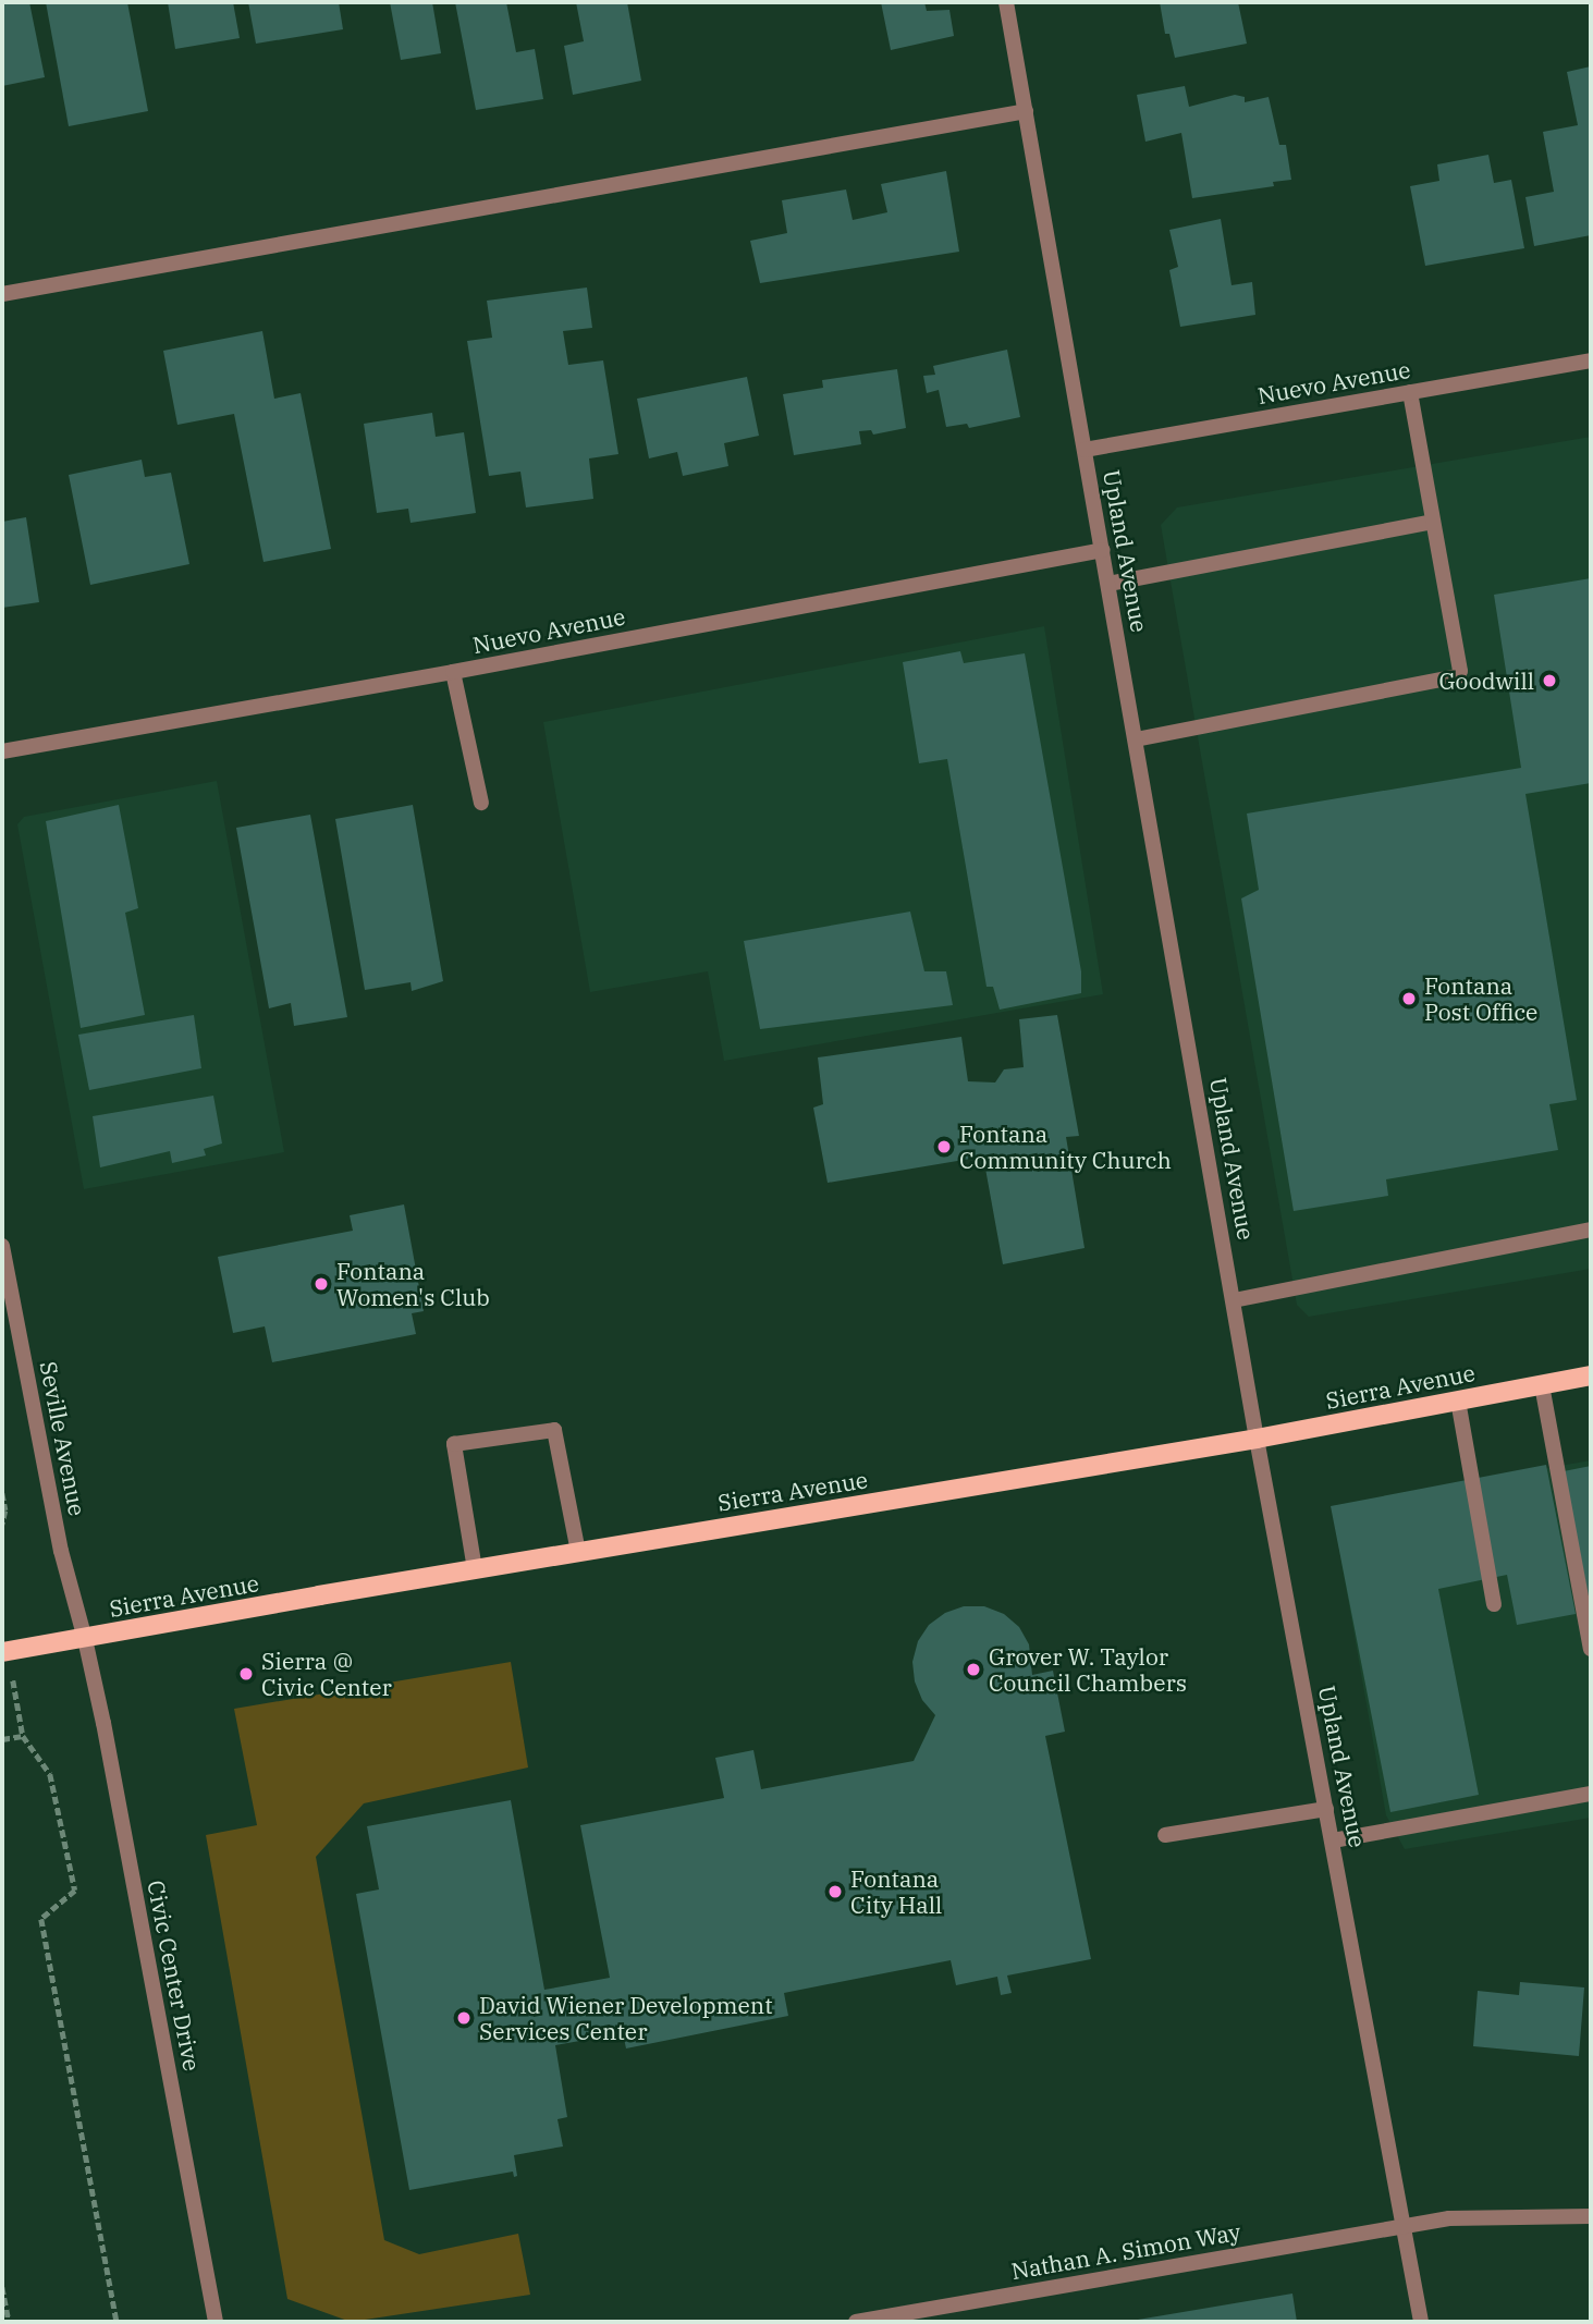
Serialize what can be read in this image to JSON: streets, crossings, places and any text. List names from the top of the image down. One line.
{"streets":{"main road":["Sierra Avenue"],"street":["Nuevo Avenue","Upland Avenue","Seville Avenue","Civic Center Drive","Nathan A. Simon Way"]},"crossings":[["Nuevo Avenue","Upland Avenue"],["Upland Avenue","Sierra Avenue"],["Upland Avenue","Nathan A. Simon Way"],["Sierra Avenue","Seville Avenue"],["Sierra Avenue","Civic Center Drive"],["Seville Avenue","Civic Center Drive"]],"places":["Goodwill","Fontana Post Office","Fontana Community Church","Fontana Women's Club","Grover W. Taylor Council Chambers","Sierra @ Civic Center","Fontana City Hall","David Wiener Development Services Center"]}
